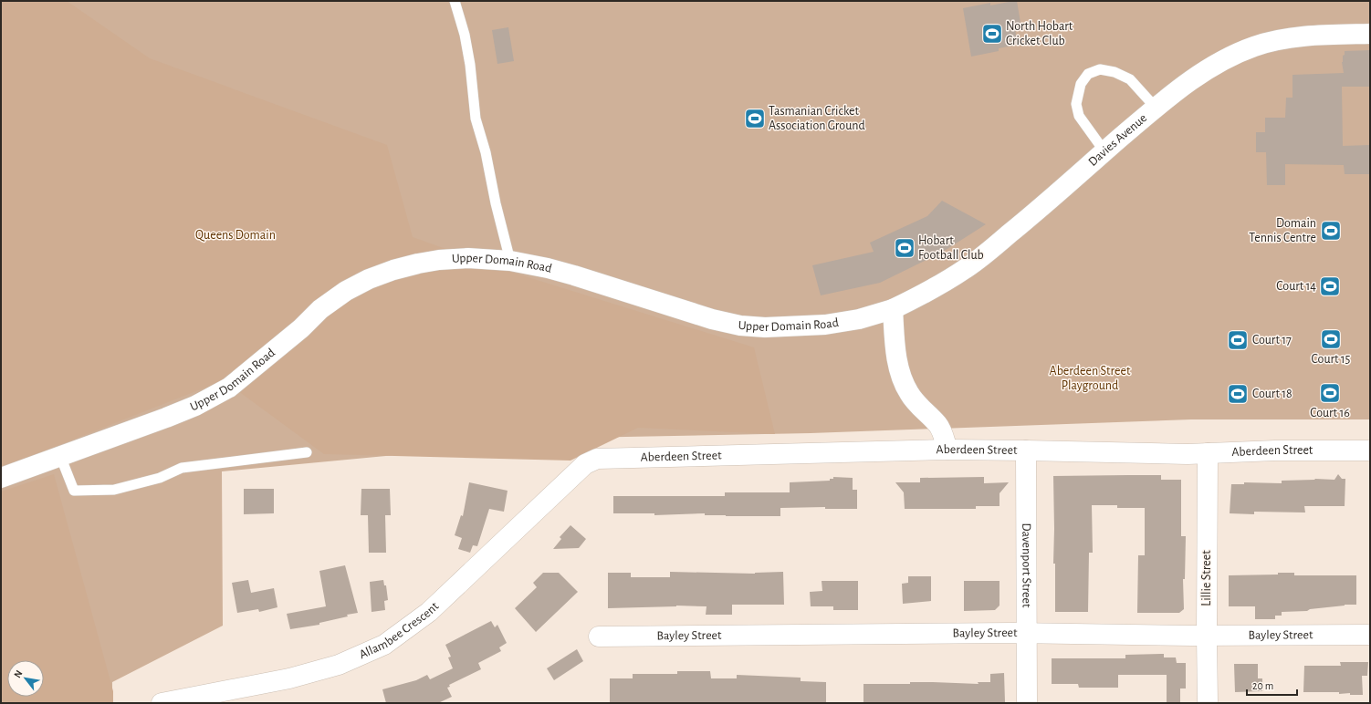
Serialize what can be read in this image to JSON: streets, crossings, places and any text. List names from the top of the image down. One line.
{"streets":{"street":["Davies Avenue","Upper Domain Road","Aberdeen Street","Davenport Street","Lillie Street","Allambee Crescent","Bayley Street"]},"crossings":[["Davies Avenue","Upper Domain Road"],["Aberdeen Street","Davenport Street"],["Aberdeen Street","Lillie Street"],["Aberdeen Street","Allambee Crescent"],["Davenport Street","Bayley Street"],["Lillie Street","Bayley Street"]],"parks":["Queens Domain","Aberdeen Street Playground"],"places":{"sports":["North Hobart Cricket Club","Tasmanian Cricket Association Ground","Domain Tennis Centre","Hobart Football Club","Court 14","Court 15","Court 17","Court 16","Court 18"]},"scale_bar":"20 m","north":"top left"}
